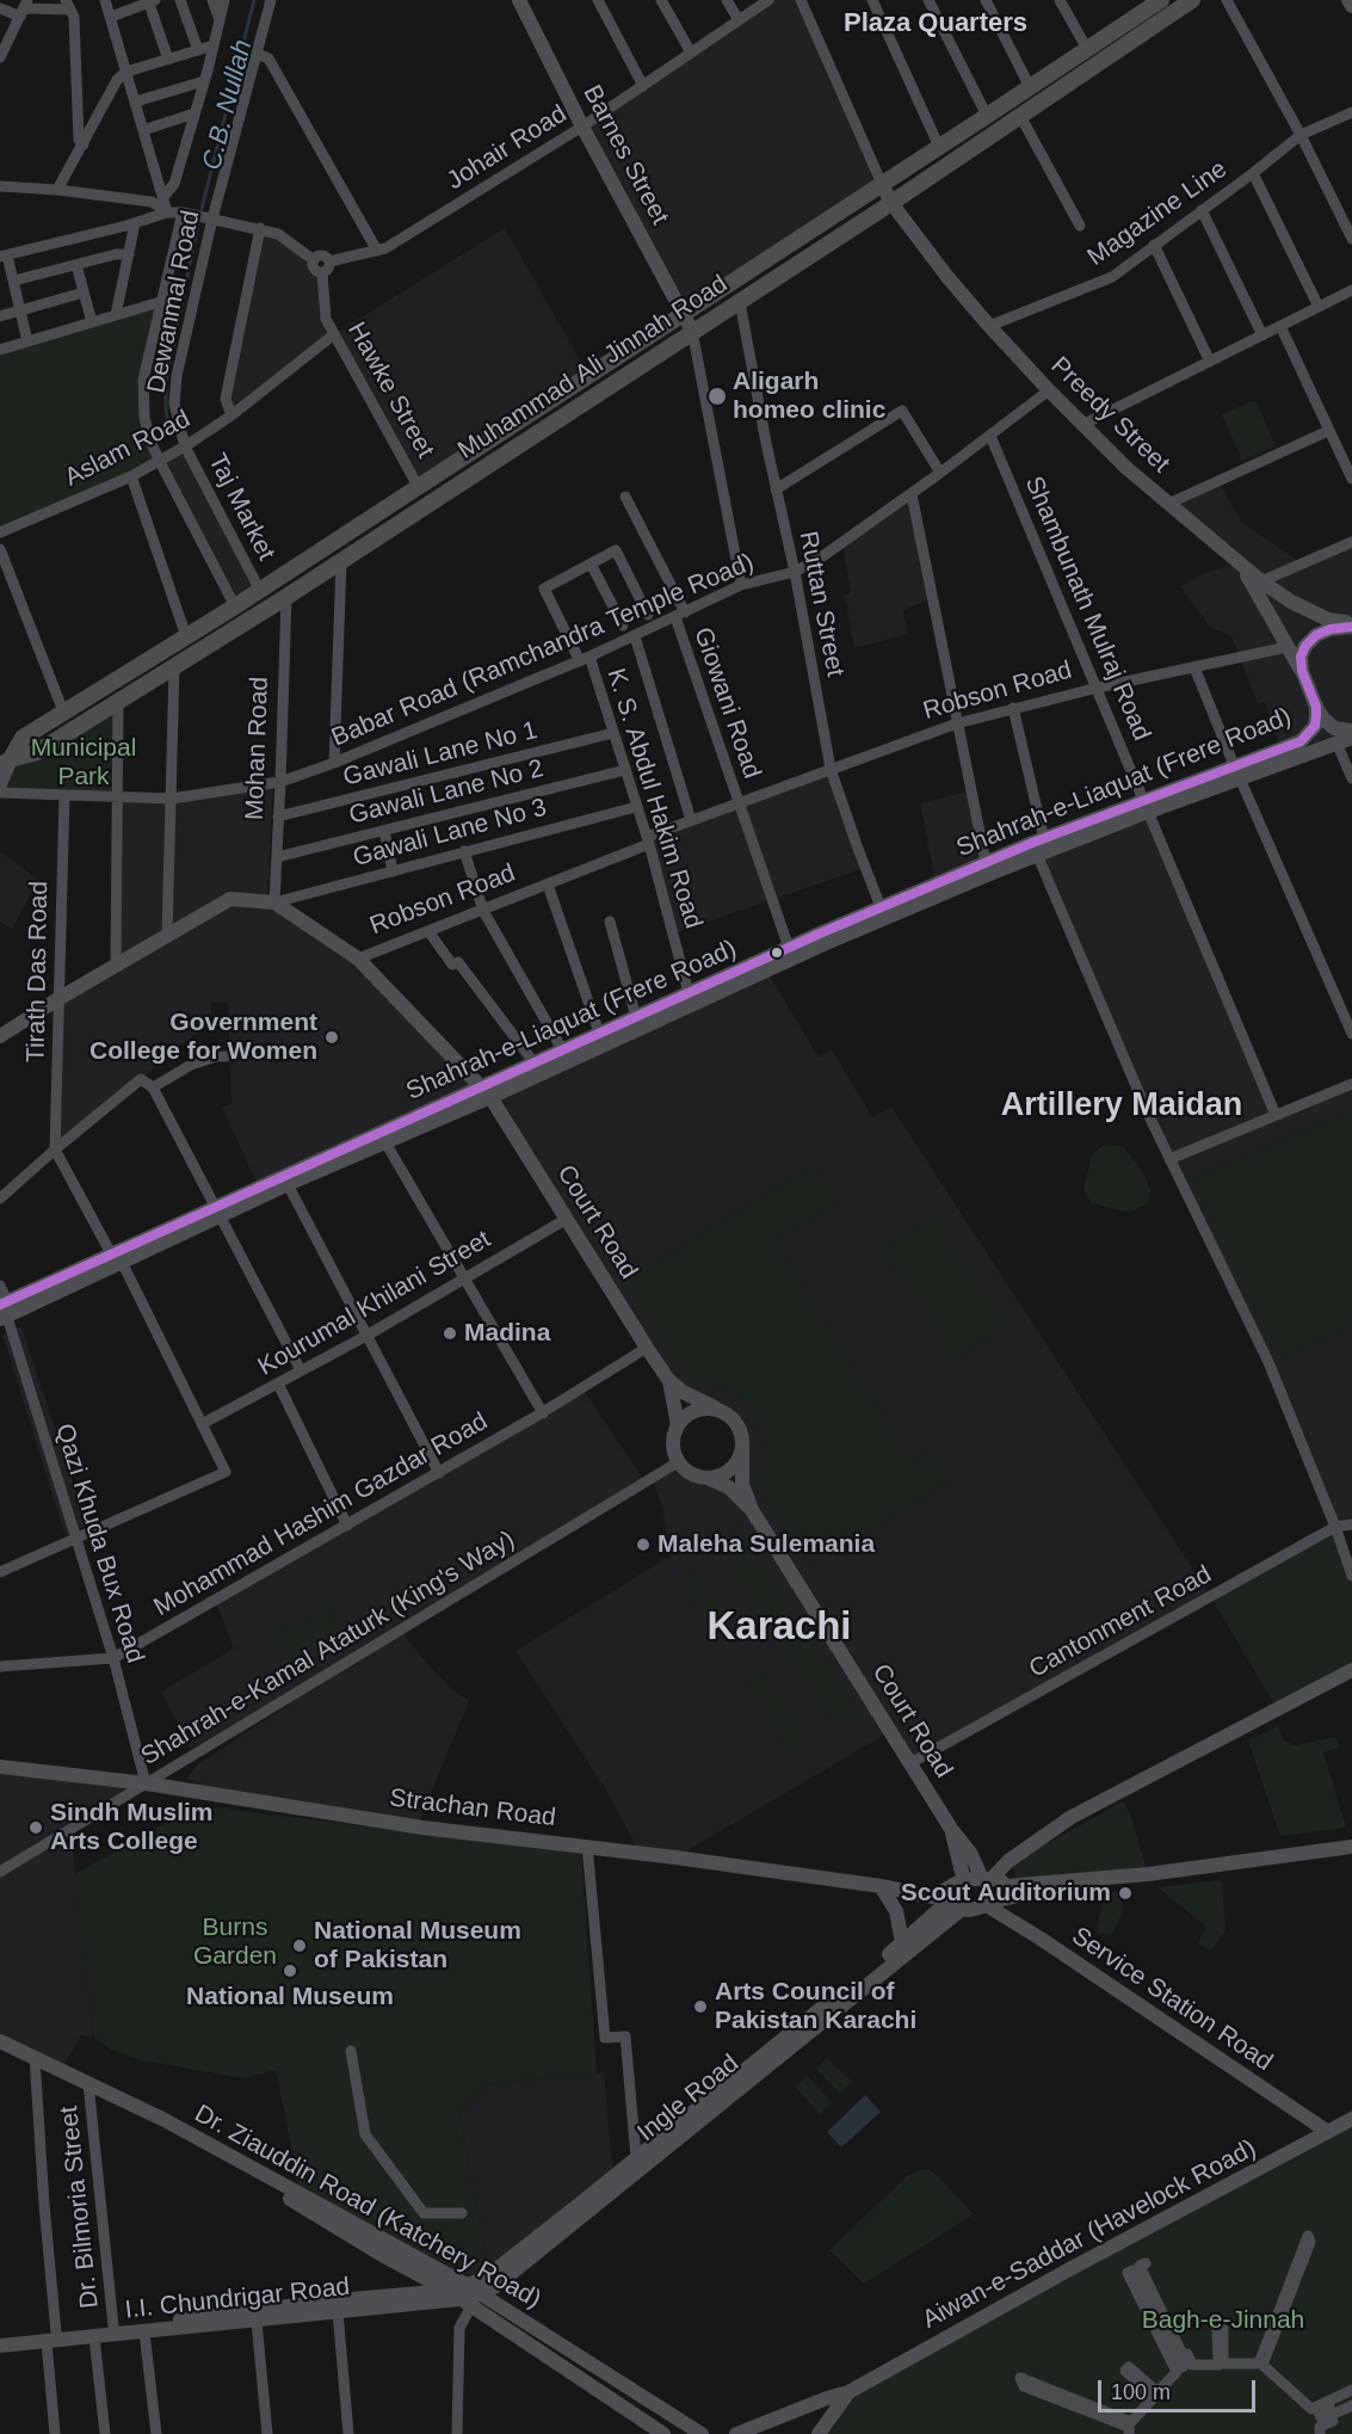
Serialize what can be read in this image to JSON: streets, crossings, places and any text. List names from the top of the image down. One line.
{"streets":{"highway":["Muhammad Ali Jinnah Road"],"main road":["Barnes Street","Preedy Street","Robson Road","Shahrah-e-Liaquat (Frere Road)","Court Road","Strachan Road","Service Station Road","Ingle Road","Dr. Ziauddin Road (Katchery Road)","Aiwan-e-Saddar (Havelock Road)","I.I. Chundrigar Road"],"street":["Johair Road","Magazine Line","Dewanmal Road","Hawke Street","Aslam Road","Taj Market","Ruttan Street","Shambunath Mulraj Road","Babar Road (Ramchandra Temple Road)","Giowani Road","Mohan Road","Gawali Lane No 1","Gawali Lane No 2","K. S. Abdul Hakim Road","Gawali Lane No 3","Tirath Das Road","Kourumal Khilani Street","Mohammad Hashim Gazdar Road","Qazi Khuda Bux Road","Cantonment Road","Shahrah-e-Kamal Ataturk (King's Way)","Dr. Bilmoria Street"]},"crossings":[["Johair Road","Barnes Street"],["Johair Road","Hawke Street"],["Barnes Street","Muhammad Ali Jinnah Road"],["Magazine Line","Preedy Street"],["Dewanmal Road","Aslam Road"],["Dewanmal Road","Taj Market"],["Muhammad Ali Jinnah Road","Hawke Street"],["Muhammad Ali Jinnah Road","Preedy Street"],["Muhammad Ali Jinnah Road","Taj Market"],["Muhammad Ali Jinnah Road","Ruttan Street"],["Muhammad Ali Jinnah Road","Mohan Road"],["Hawke Street","Aslam Road"],["Preedy Street","Babar Road (Ramchandra Temple Road)"],["Preedy Street","Shahrah-e-Liaquat (Frere Road)"],["Aslam Road","Taj Market"],["Ruttan Street","Babar Road (Ramchandra Temple Road)"],["Ruttan Street","Robson Road"],["Ruttan Street","Shahrah-e-Liaquat (Frere Road)"],["Shambunath Mulraj Road","Babar Road (Ramchandra Temple Road)"],["Shambunath Mulraj Road","Robson Road"],["Shambunath Mulraj Road","Shahrah-e-Liaquat (Frere Road)"],["Babar Road (Ramchandra Temple Road)","Giowani Road"],["Babar Road (Ramchandra Temple Road)","Mohan Road"],["Babar Road (Ramchandra Temple Road)","K. S. Abdul Hakim Road"],["Babar Road (Ramchandra Temple Road)","Tirath Das Road"],["Robson Road","Giowani Road"],["Robson Road","Mohan Road"],["Robson Road","K. S. Abdul Hakim Road"],["Robson Road","Gawali Lane No 3"],["Robson Road","Tirath Das Road"],["Giowani Road","Shahrah-e-Liaquat (Frere Road)"],["Mohan Road","Gawali Lane No 1"],["Mohan Road","Gawali Lane No 2"],["Mohan Road","Gawali Lane No 3"],["Gawali Lane No 1","K. S. Abdul Hakim Road"],["Shahrah-e-Liaquat (Frere Road)","K. S. Abdul Hakim Road"],["Shahrah-e-Liaquat (Frere Road)","Court Road"],["Shahrah-e-Liaquat (Frere Road)","Qazi Khuda Bux Road"],["Gawali Lane No 2","K. S. Abdul Hakim Road"],["K. S. Abdul Hakim Road","Gawali Lane No 3"],["Court Road","Kourumal Khilani Street"],["Court Road","Mohammad Hashim Gazdar Road"],["Court Road","Cantonment Road"],["Court Road","Shahrah-e-Kamal Ataturk (King's Way)"],["Court Road","Ingle Road"],["Mohammad Hashim Gazdar Road","Qazi Khuda Bux Road"],["Qazi Khuda Bux Road","Shahrah-e-Kamal Ataturk (King's Way)"],["Qazi Khuda Bux Road","Strachan Road"],["Shahrah-e-Kamal Ataturk (King's Way)","Strachan Road"],["Strachan Road","Ingle Road"],["Service Station Road","Aiwan-e-Saddar (Havelock Road)"],["Ingle Road","Dr. Ziauddin Road (Katchery Road)"],["Ingle Road","I.I. Chundrigar Road"],["Dr. Bilmoria Street","Dr. Ziauddin Road (Katchery Road)"],["Dr. Bilmoria Street","I.I. Chundrigar Road"],["Dr. Ziauddin Road (Katchery Road)","I.I. Chundrigar Road"]],"districts":["Plaza Quarters","Artillery Maidan","Karachi"],"water":["C.B. Nullah"],"parks":["Municipal Park","Burns Garden","Bagh-e-Jinnah"],"places":["Aligarh homeo clinic","Government College for Women","Madina","Maleha Sulemania","Sindh Muslim Arts College","Scout Auditorium","National Museum of Pakistan","National Museum","Arts Council of Pakistan Karachi"],"scale_bar":"100 m"}
